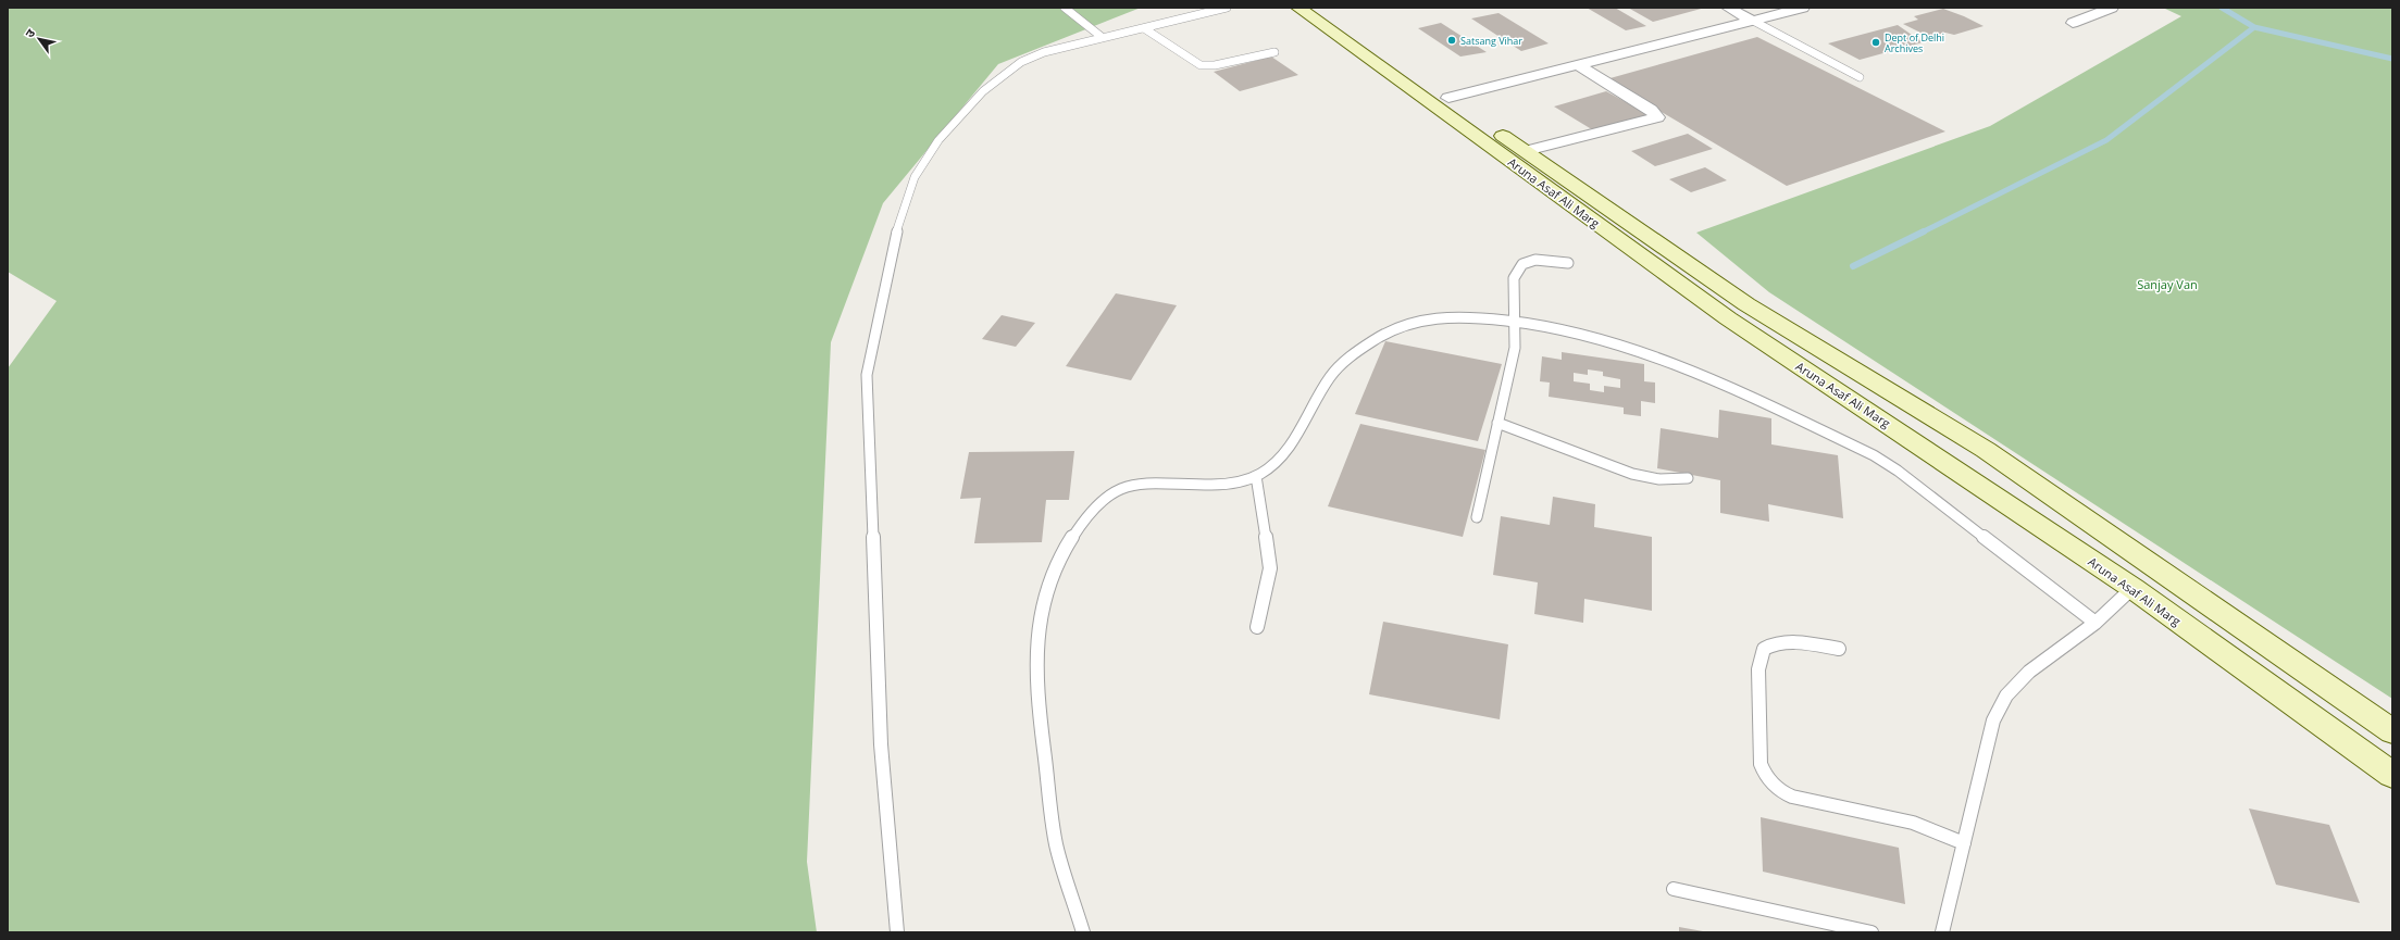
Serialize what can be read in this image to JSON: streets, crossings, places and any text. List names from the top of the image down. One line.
{"streets":{"main road":["Aruna Asaf Ali Marg"]},"parks":["Sanjay Van"],"places":["Satsang Vihar","Dept of Delhi Archives"],"north":"top left"}
